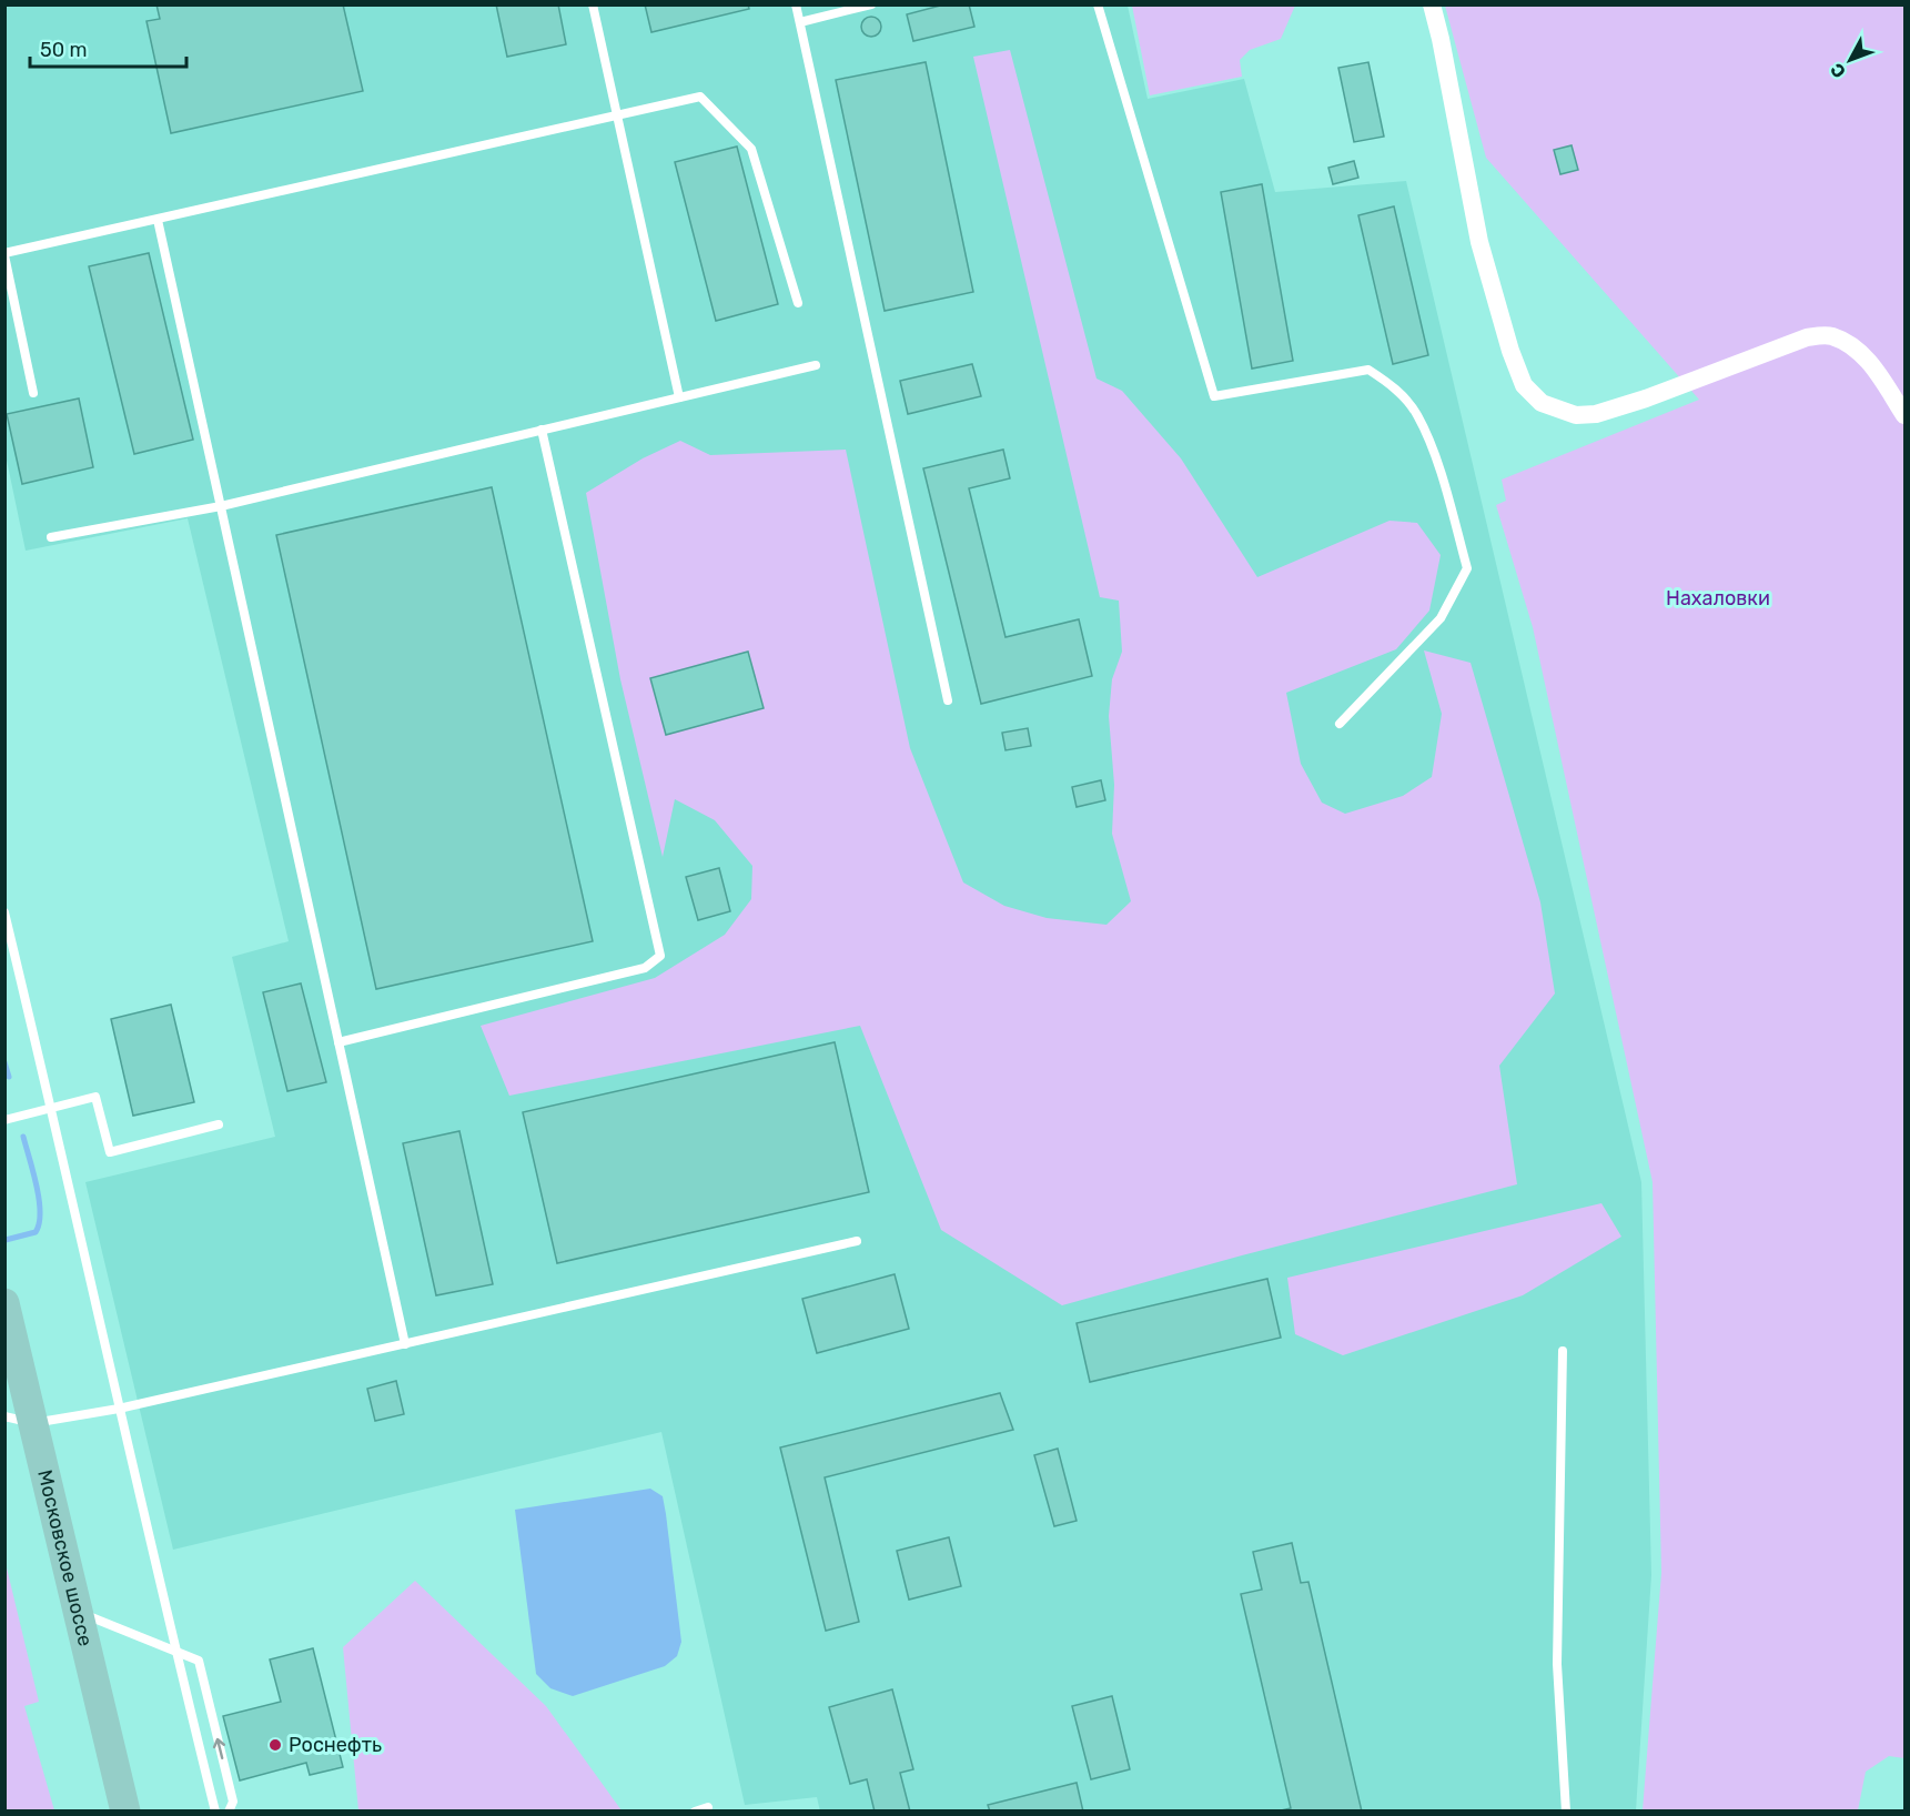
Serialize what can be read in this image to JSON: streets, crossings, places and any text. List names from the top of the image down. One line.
{"streets":{"main road":["Московское шоссе"]},"parks":["Нахаловки"],"places":["Роснефть"],"scale_bar":"50 m","north":"bottom left"}
